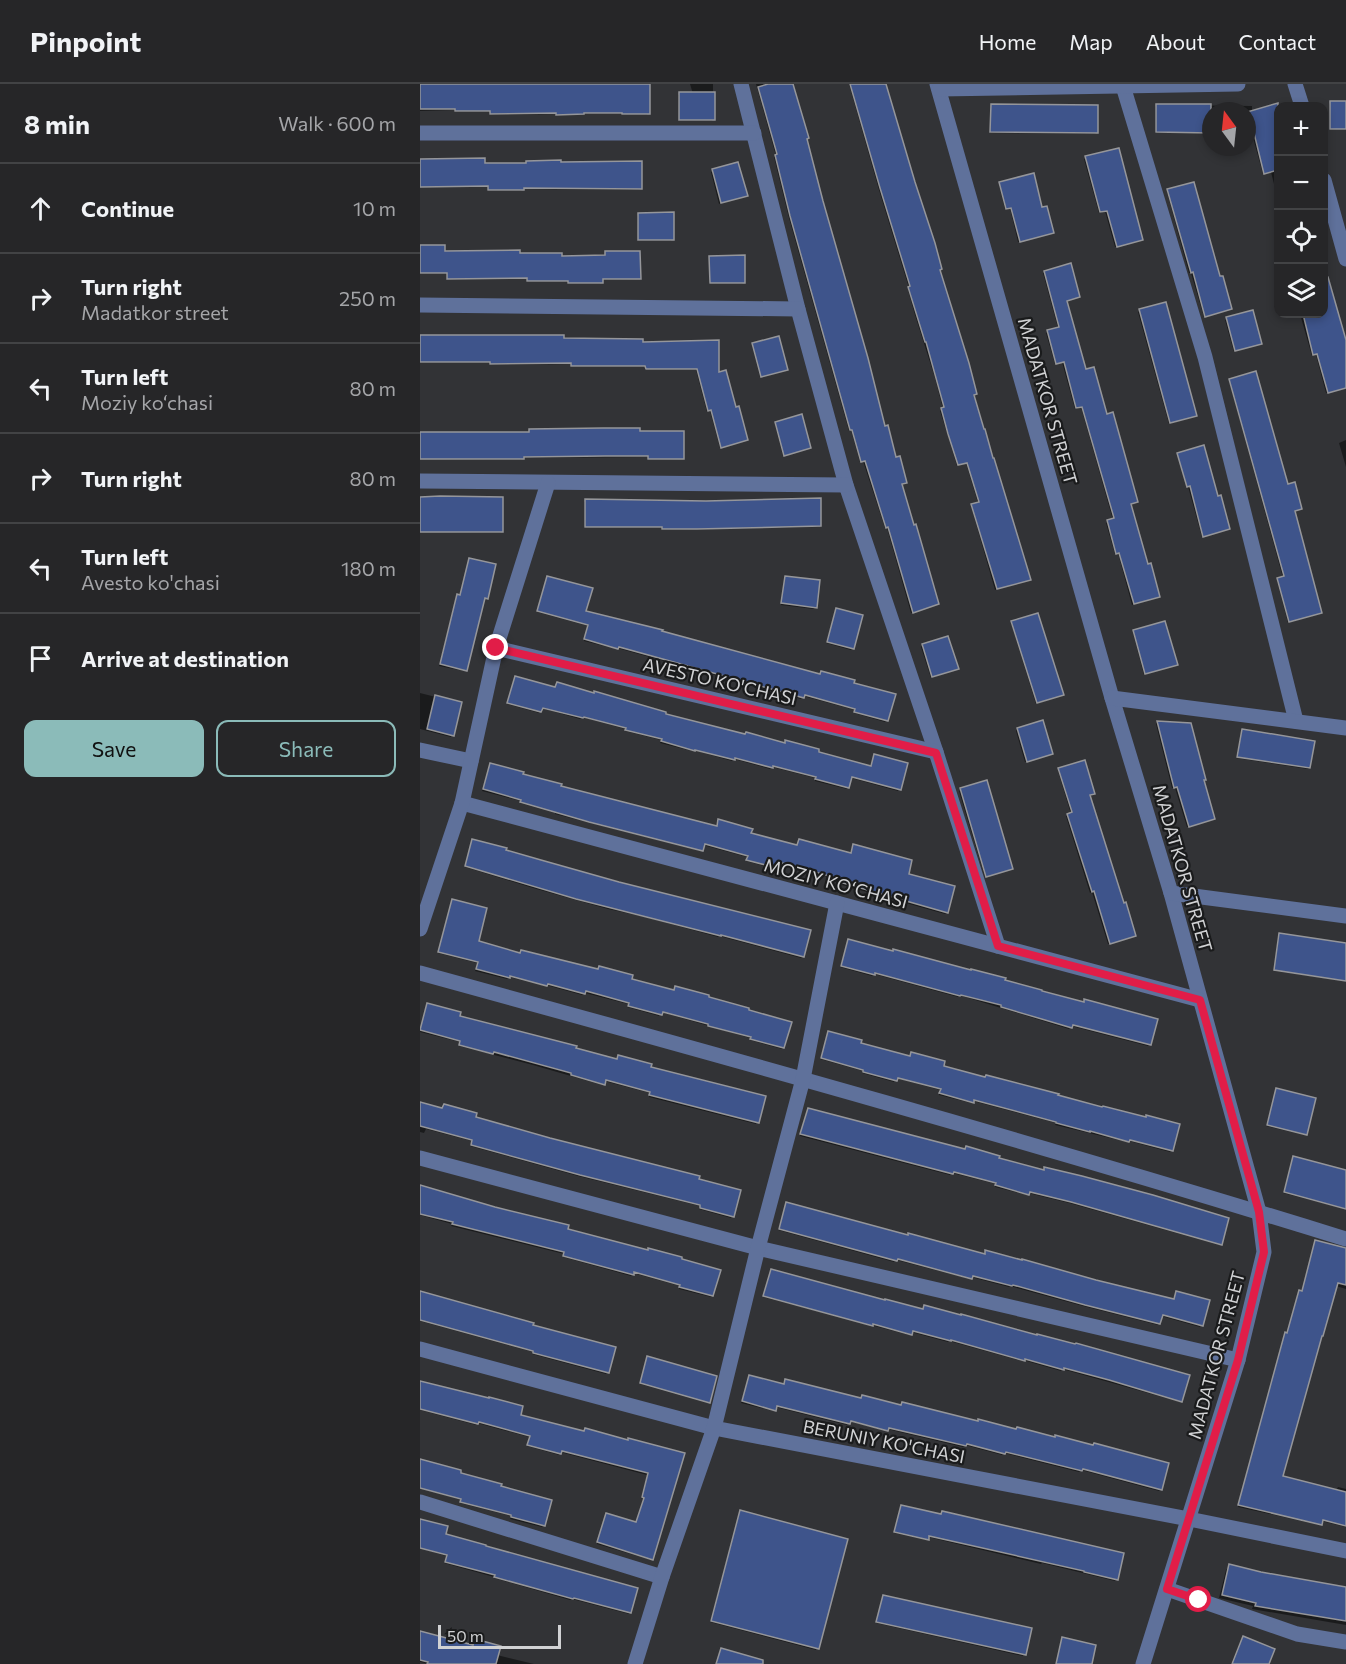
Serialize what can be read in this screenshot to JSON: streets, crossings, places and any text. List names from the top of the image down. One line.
{"streets":{"street":["MADATKOR STREET","AVESTO KO'CHASI","MOZIY KO‘CHASI","BERUNIY KO'CHASI"]},"crossings":[["MADATKOR STREET","MOZIY KO‘CHASI"],["MADATKOR STREET","BERUNIY KO'CHASI"]],"scale_bar":"50 m","north":"top","page":{"header":"Pinpoint","nav":["Home","Map","About","Contact"],"heading":["8 min","Walk · 600 m"],"map_buttons":["+","−"],"list":[["Continue","10 m"],["Turn right","Madatkor street","250 m"],["Turn left","Moziy ko‘chasi","80 m"],["Turn right","80 m"],["Turn left","Avesto ko'chasi","180 m"],"Arrive at destination"],"buttons":["Save","Share"],"scale":"50 m"}}
